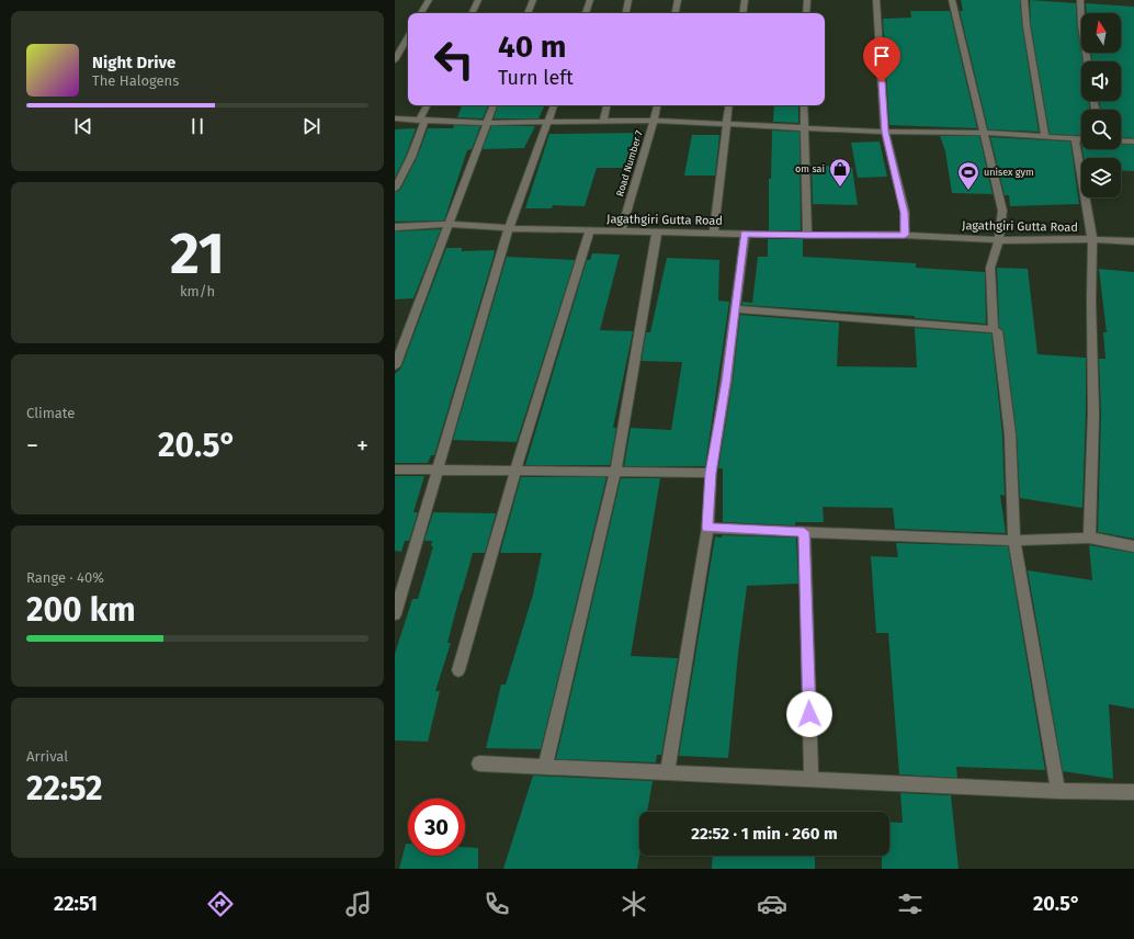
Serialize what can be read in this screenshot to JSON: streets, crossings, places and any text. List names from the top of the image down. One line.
{"streets":{"street":["Road Number 7","Jagathgiri Gutta Road"]},"crossings":[["Road Number 7","Jagathgiri Gutta Road"]],"places":{"shop":["om sai"],"sports":["unisex gym"]},"north":"top","page":{"turn":["40 m","Turn left"],"song":["Night Drive","The Halogens"],"tile":[["21","km/h"],"Climate",["Range · 40%","200 km"],["Arrival","22:52"]],"heat":["−","20.5°","+"],"limit":"30","trip":"22:52 · 1 min · 260 m","tabs":["22:51","20.5°"]}}
